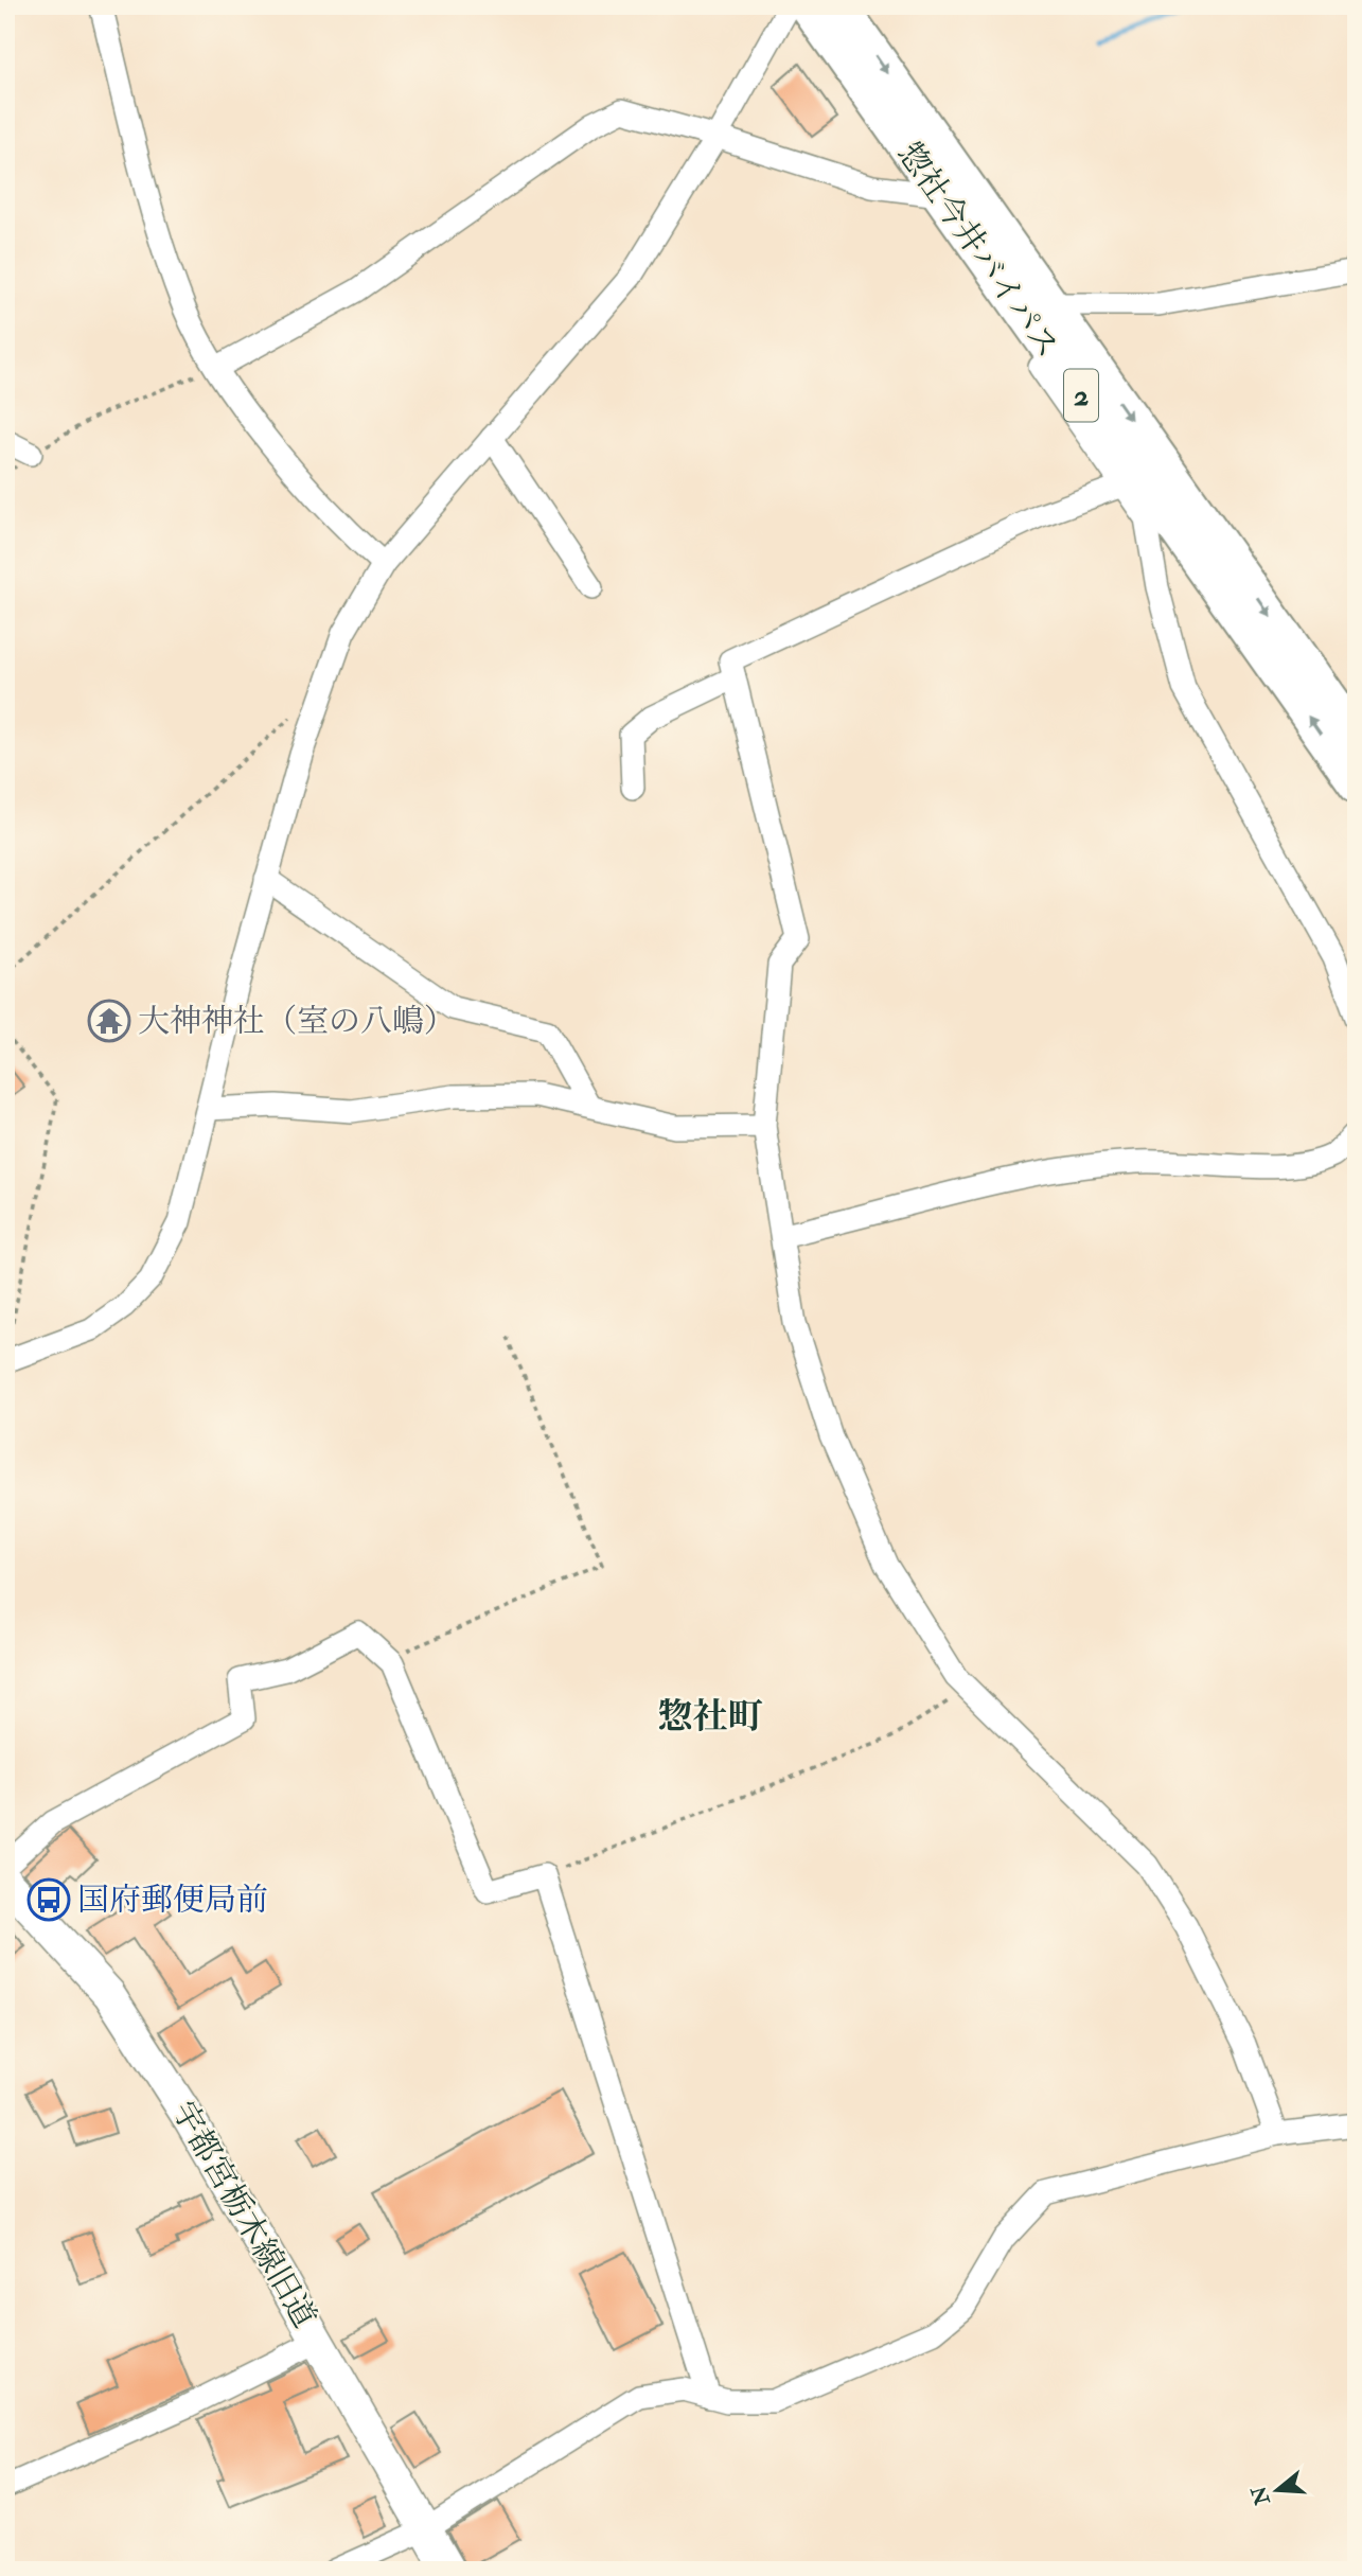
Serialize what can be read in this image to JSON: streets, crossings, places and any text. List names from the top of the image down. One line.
{"streets":{"main road":["惣社今井バイパス","2"],"street":["宇都宮栃木線旧道"]},"districts":["惣社町"],"places":{"temple":["大神神社（室の八嶋）"],"bus stop":["国府郵便局前"]},"north":"left"}
